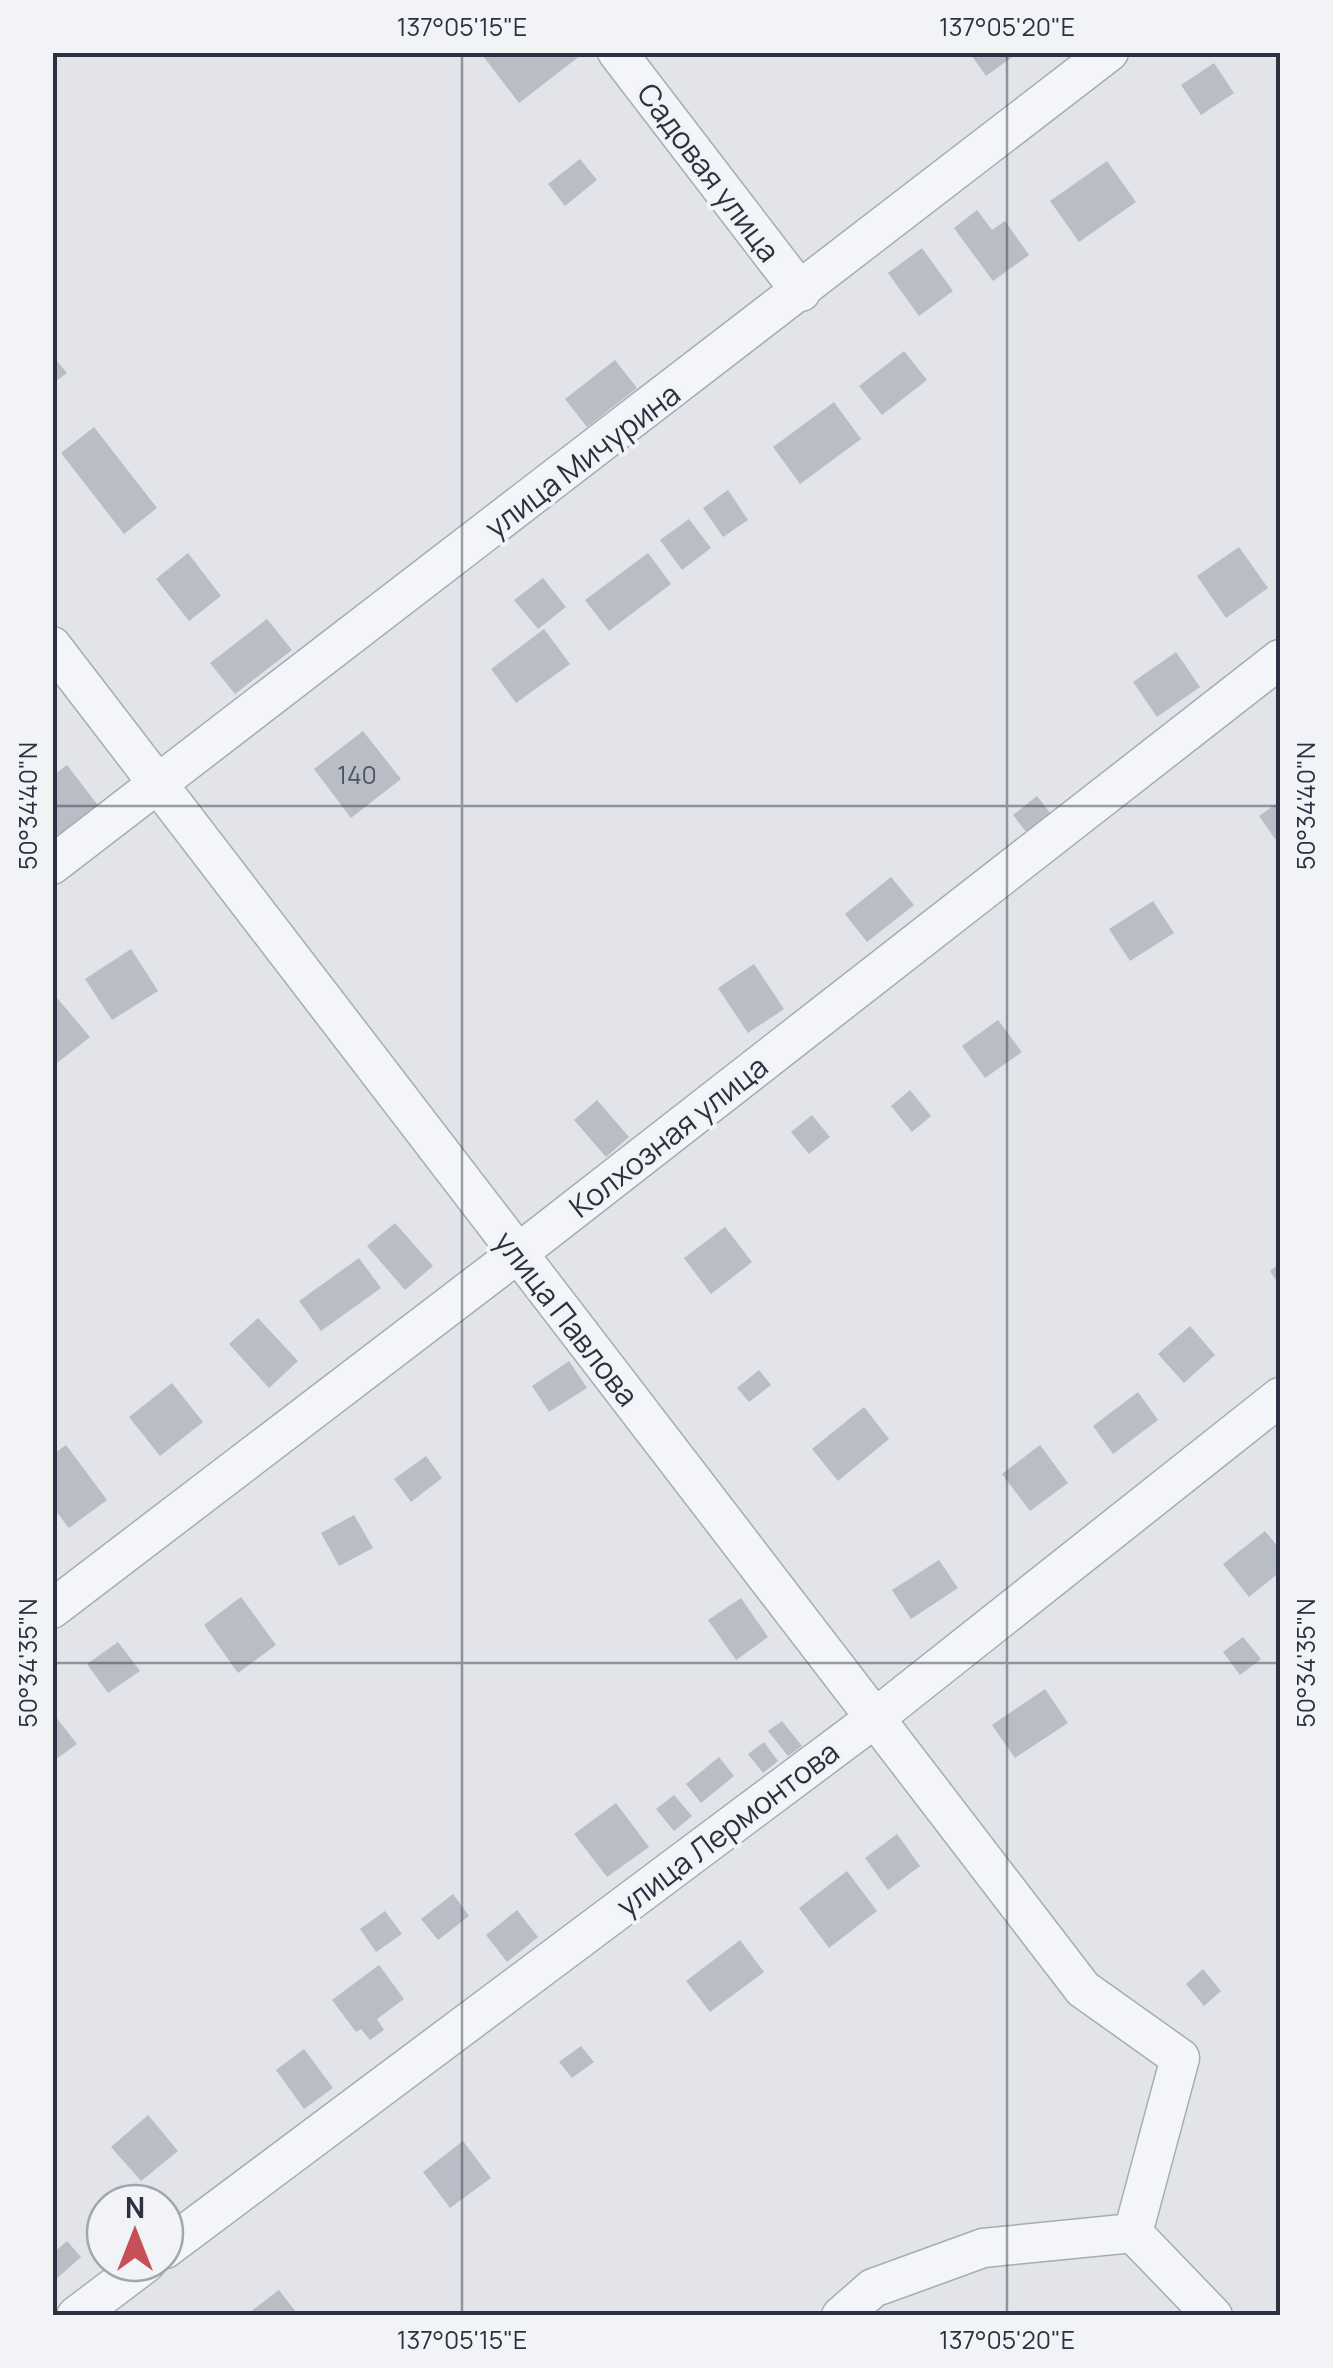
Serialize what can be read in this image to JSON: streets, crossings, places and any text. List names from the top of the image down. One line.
{"streets":{"street":["Садовая улица","улица Мичурина","Колхозная улица","улица Павлова","улица Лермонтова"]},"crossings":[["Садовая улица","улица Мичурина"],["улица Мичурина","улица Павлова"],["Колхозная улица","улица Павлова"],["улица Павлова","улица Лермонтова"]],"house_numbers":["140"],"north":"top","coordinates":["137°05'15\"E","137°05'20\"E","50°34'40\"N","50°34'35\"N"]}
